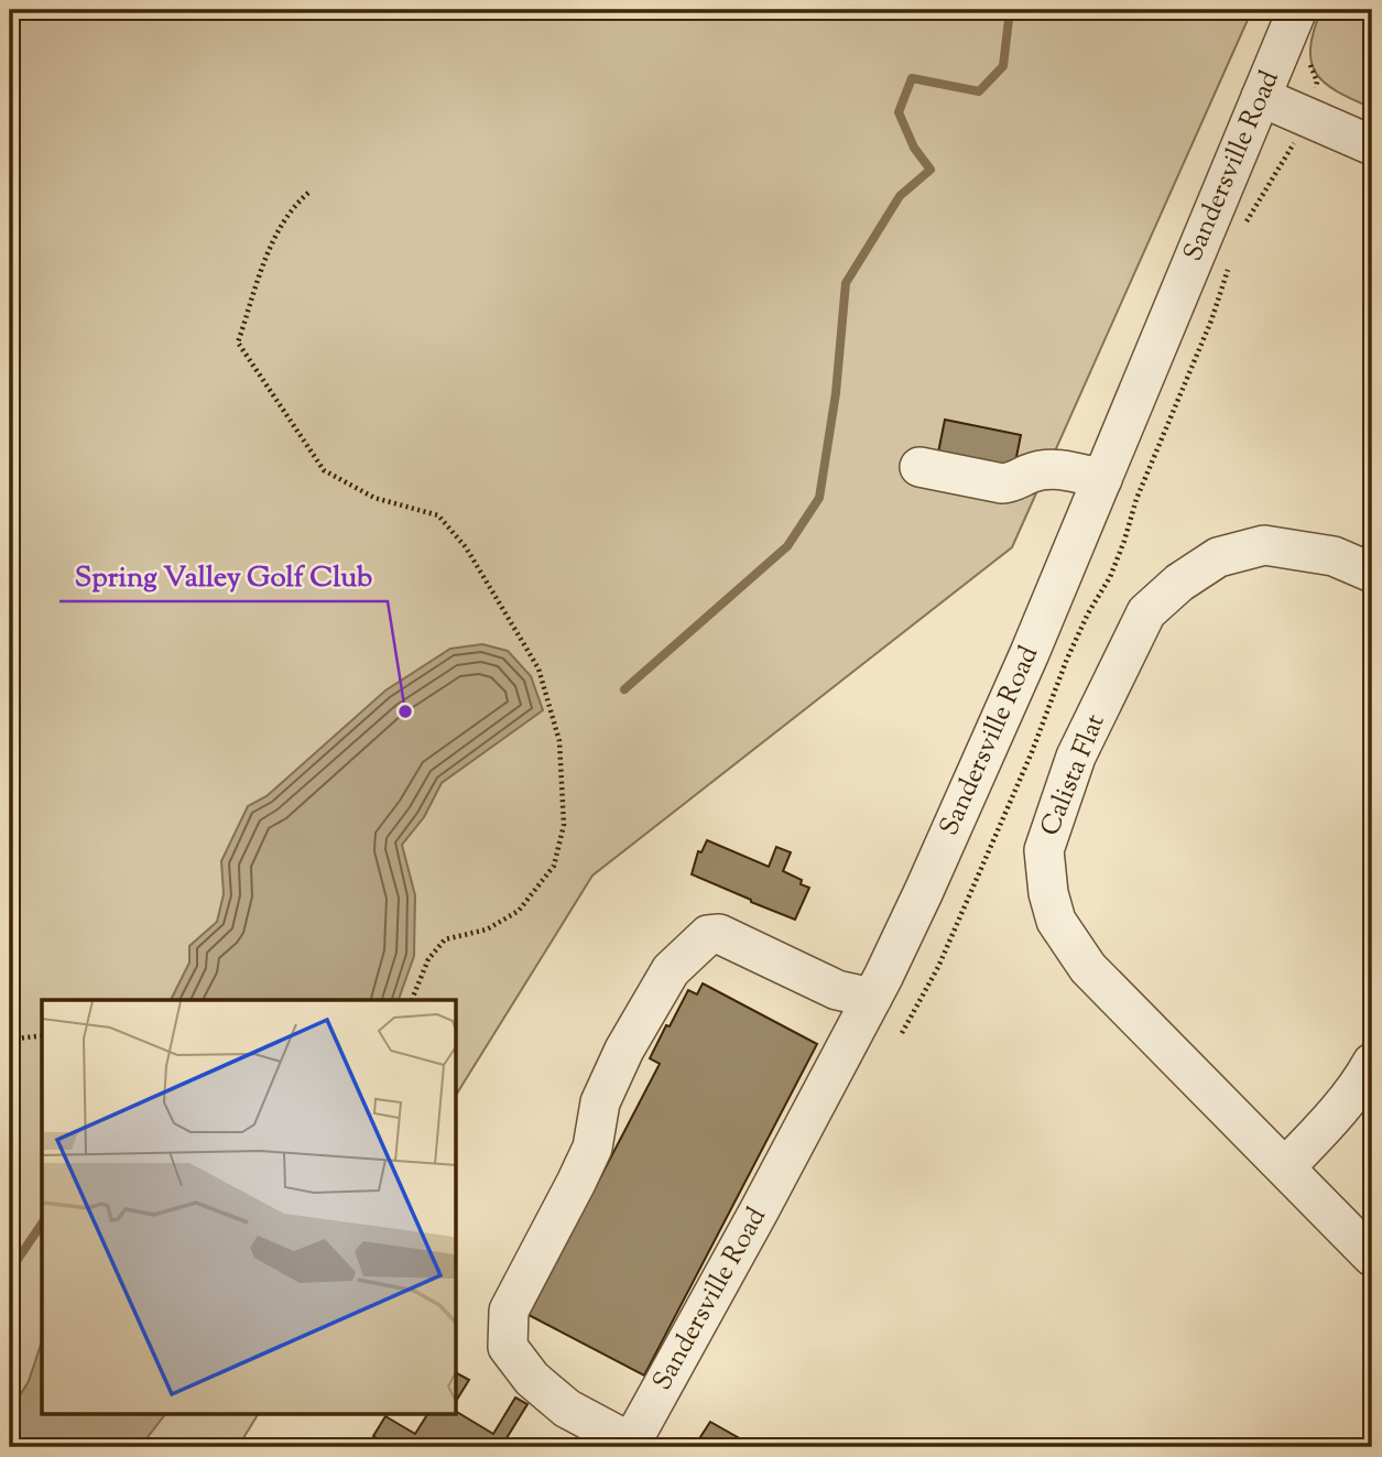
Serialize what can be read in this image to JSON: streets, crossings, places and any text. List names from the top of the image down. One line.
{"streets":{"street":["Sandersville Road","Calista Flat"]},"places":["Spring Valley Golf Club"]}
